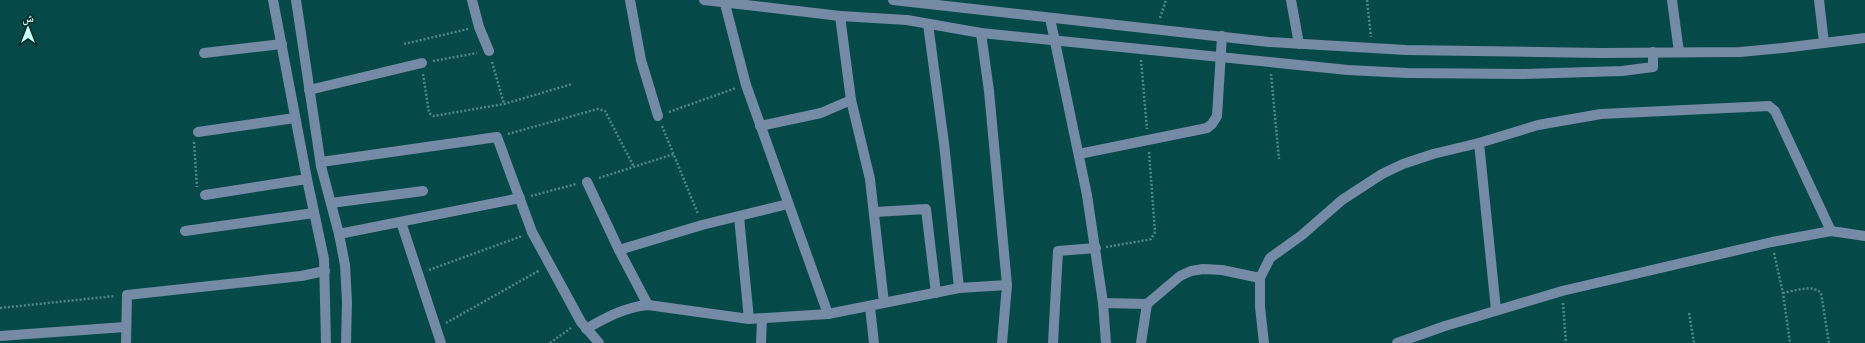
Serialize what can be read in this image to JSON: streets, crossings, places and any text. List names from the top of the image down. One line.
{"north":"top"}
